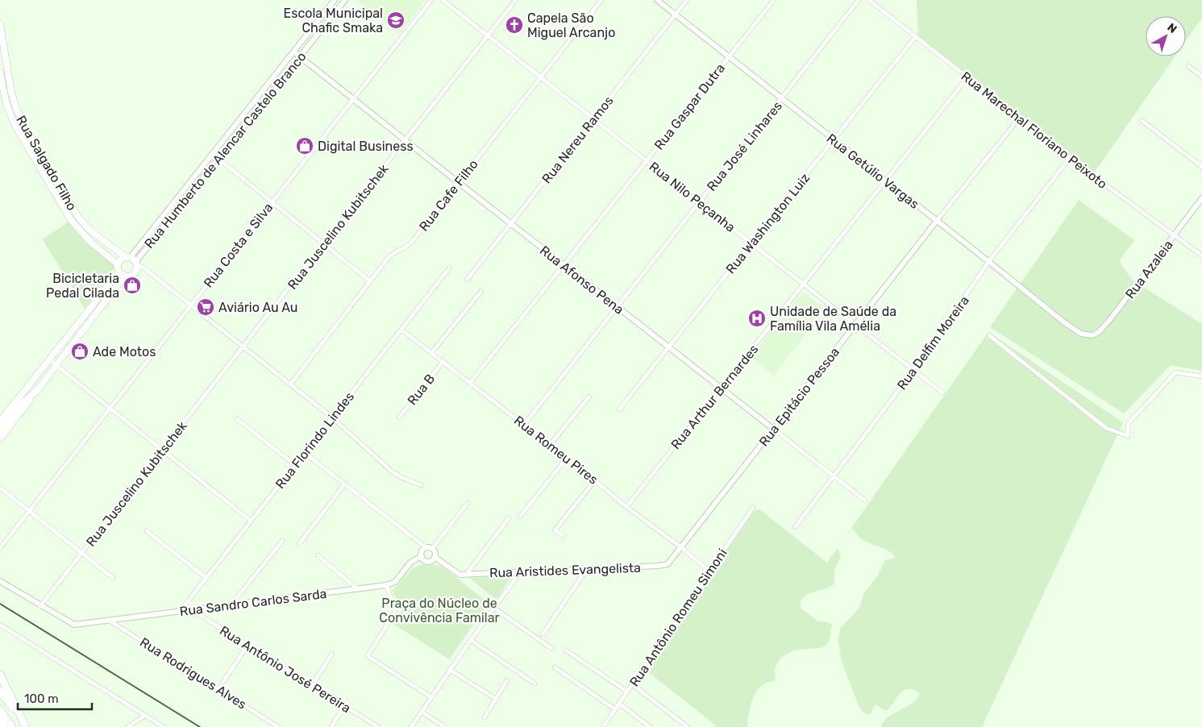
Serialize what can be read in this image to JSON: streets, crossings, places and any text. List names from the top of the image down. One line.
{"streets":{"main road":["Rua Salgado Filho"],"street":["Rua Gaspar Dutra","Rua Marechal Floriano Peixoto","Rua Nereu Ramos","Rua José Linhares","Rua Humberto de Alencar Castelo Branco","Rua Getúlio Vargas","Rua Cafe Filho","Rua Nilo Peçanha","Rua Washington Luiz","Rua Juscelino Kubitschek","Rua Costa e Silva","Rua Azaleia","Rua Afonso Pena","Rua Delfim Moreira","Rua B","Rua Arthur Bernardes","Rua Epitácio Pessoa","Rua Florindo Lindes","Rua Romeu Pires","Rua Aristides Evangelista","Rua Sandro Carlos Sarda","Rua Antônio Romeu Simoni","Rua Antônio José Pereira","Rua Rodrigues Alves"]},"crossings":[["Rua Gaspar Dutra","Rua Getúlio Vargas"],["Rua Gaspar Dutra","Rua Nilo Peçanha"],["Rua Gaspar Dutra","Rua Afonso Pena"],["Rua Gaspar Dutra","Rua Romeu Pires"],["Rua Marechal Floriano Peixoto","Rua Washington Luiz"],["Rua Marechal Floriano Peixoto","Rua Azaleia"],["Rua Marechal Floriano Peixoto","Rua Delfim Moreira"],["Rua Marechal Floriano Peixoto","Rua Arthur Bernardes"],["Rua Marechal Floriano Peixoto","Rua Epitácio Pessoa"],["Rua Nereu Ramos","Rua Getúlio Vargas"],["Rua Nereu Ramos","Rua Nilo Peçanha"],["Rua Nereu Ramos","Rua Afonso Pena"],["Rua José Linhares","Rua Getúlio Vargas"],["Rua José Linhares","Rua Nilo Peçanha"],["Rua José Linhares","Rua Afonso Pena"],["Rua José Linhares","Rua Romeu Pires"],["Rua Humberto de Alencar Castelo Branco","Rua Salgado Filho"],["Rua Humberto de Alencar Castelo Branco","Rua Afonso Pena"],["Rua Getúlio Vargas","Rua Washington Luiz"],["Rua Getúlio Vargas","Rua Azaleia"],["Rua Getúlio Vargas","Rua Delfim Moreira"],["Rua Getúlio Vargas","Rua Arthur Bernardes"],["Rua Getúlio Vargas","Rua Epitácio Pessoa"],["Rua Cafe Filho","Rua Nilo Peçanha"],["Rua Cafe Filho","Rua Afonso Pena"],["Rua Nilo Peçanha","Rua Washington Luiz"],["Rua Nilo Peçanha","Rua Juscelino Kubitschek"],["Rua Nilo Peçanha","Rua Delfim Moreira"],["Rua Nilo Peçanha","Rua Arthur Bernardes"],["Rua Nilo Peçanha","Rua Epitácio Pessoa"],["Rua Washington Luiz","Rua Afonso Pena"],["Rua Juscelino Kubitschek","Rua Afonso Pena"],["Rua Juscelino Kubitschek","Rua Sandro Carlos Sarda"],["Rua Costa e Silva","Rua Afonso Pena"],["Rua Afonso Pena","Rua Delfim Moreira"],["Rua Afonso Pena","Rua Arthur Bernardes"],["Rua Afonso Pena","Rua Epitácio Pessoa"],["Rua B","Rua Romeu Pires"],["Rua Arthur Bernardes","Rua Romeu Pires"],["Rua Epitácio Pessoa","Rua Romeu Pires"],["Rua Epitácio Pessoa","Rua Aristides Evangelista"],["Rua Florindo Lindes","Rua Romeu Pires"],["Rua Florindo Lindes","Rua Sandro Carlos Sarda"],["Rua Romeu Pires","Rua Antônio Romeu Simoni"],["Rua Aristides Evangelista","Rua Sandro Carlos Sarda"],["Rua Sandro Carlos Sarda","Rua Antônio José Pereira"],["Rua Sandro Carlos Sarda","Rua Rodrigues Alves"]],"parks":["Praça do Núcleo de Convivência Familar"],"places":{"school or university":["Escola Municipal Chafic Smaka"],"church":["Capela São Miguel Arcanjo"],"shop":["Digital Business","Bicicletaria Pedal Cilada","Ade Motos"],"supermarket":["Aviário Au Au"],"hospital":["Unidade de Saúde da Família Vila Amélia"]},"scale_bar":"100 m","north":"top right"}
